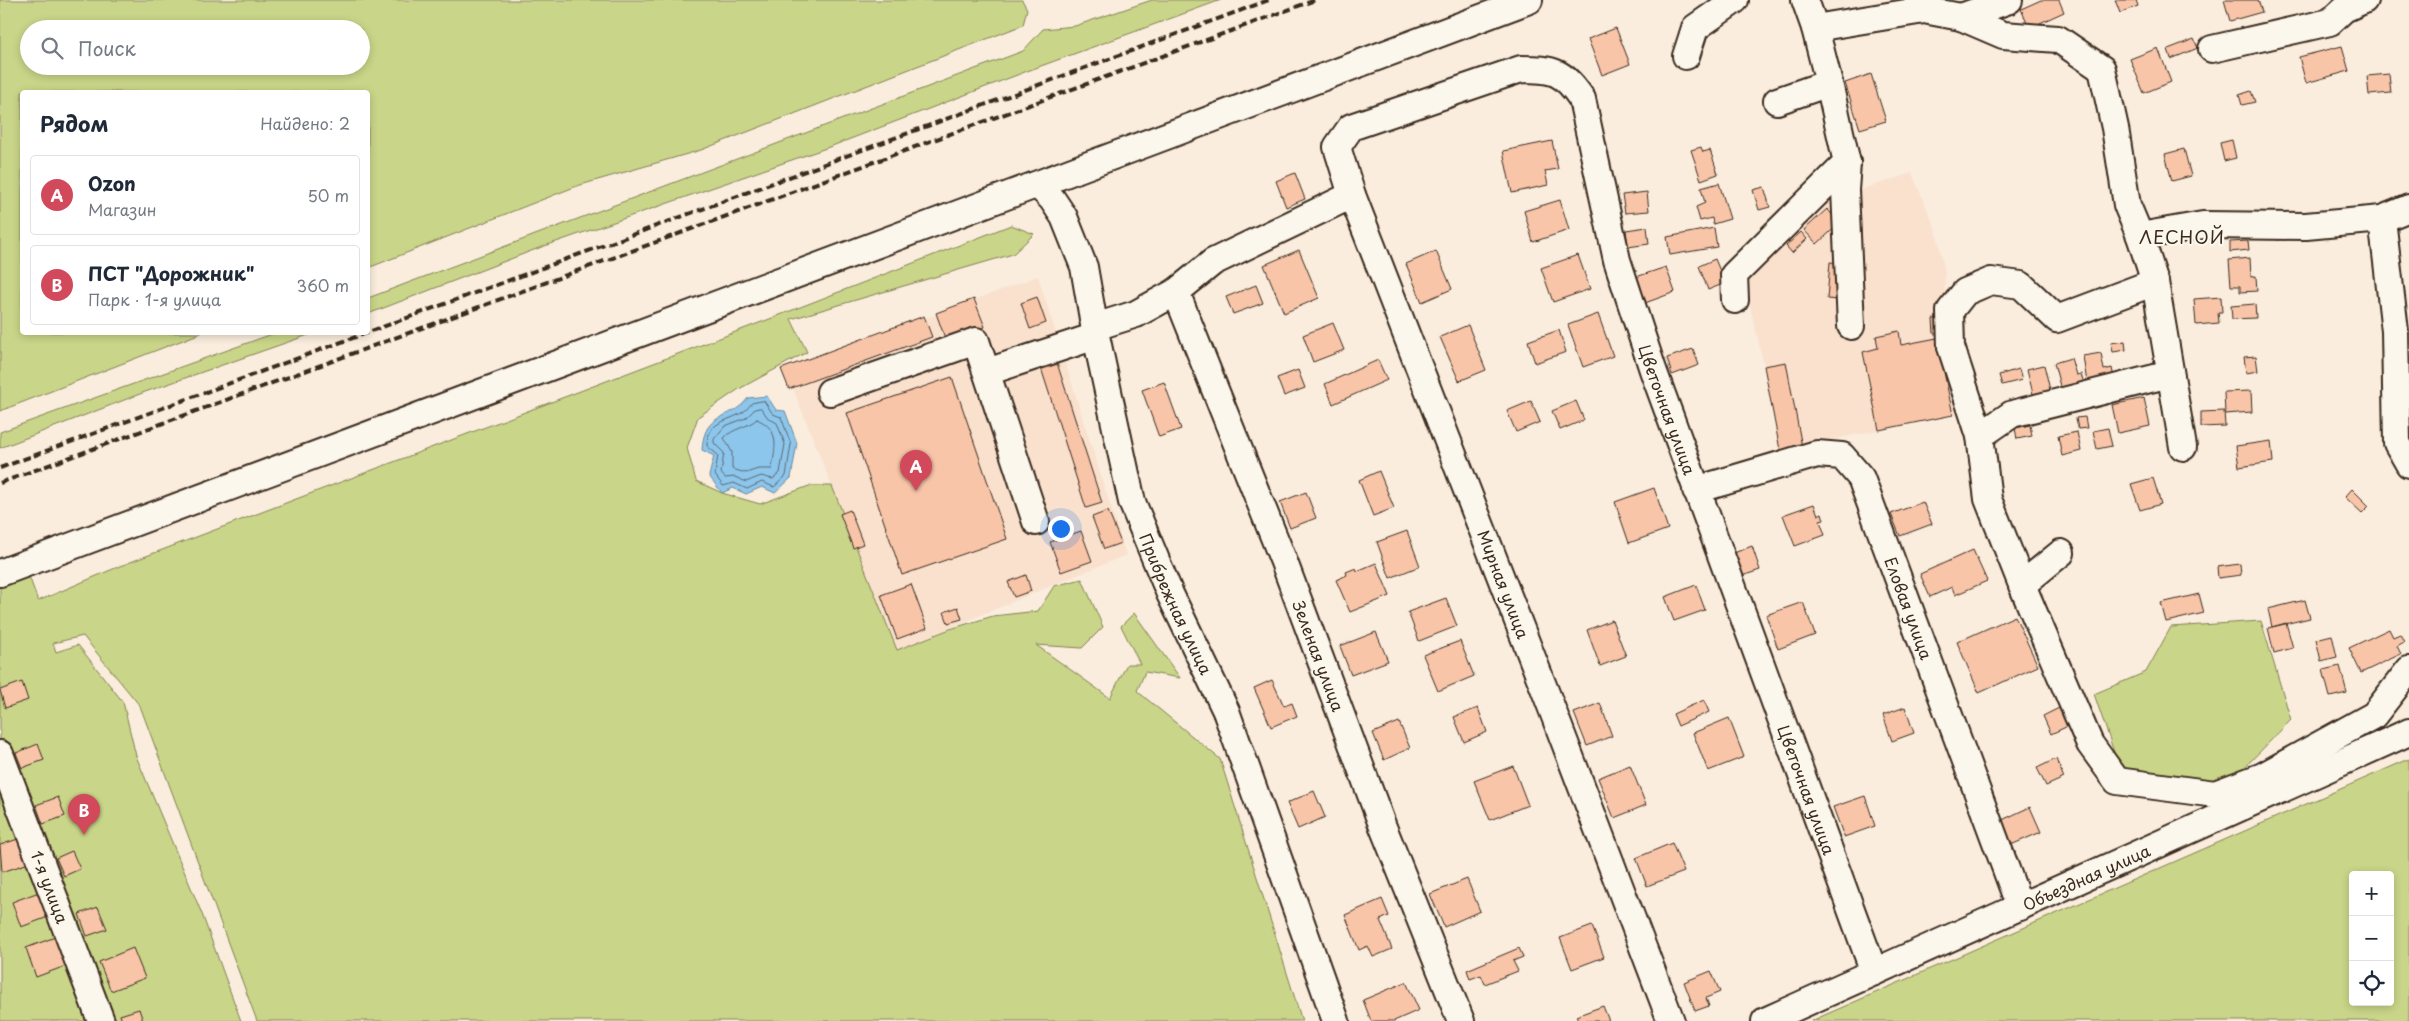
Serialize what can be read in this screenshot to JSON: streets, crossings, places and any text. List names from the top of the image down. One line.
{"streets":{"street":["Цветочная улица","Мирная улица","Прибрежная улица","Еловая улица","Зеленая улица","Объездная улица","1-я улица"]},"crossings":[["Цветочная улица","Мирная улица"],["Цветочная улица","Еловая улица"],["Цветочная улица","Объездная улица"],["Еловая улица","Объездная улица"]],"districts":["ЛЕСНОЙ"],"page":{"search":"Поиск","heading":["Рядом","Найдено: 2"],"list":[{"mark":"A","name":"Ozon","note":"Магазин","value":"50 m"},{"mark":"B","name":"ПСТ \"Дорожник\"","note":"Парк · 1-я улица","value":"360 m"}],"pins":["A","B"],"map_buttons":["+","−"]}}
